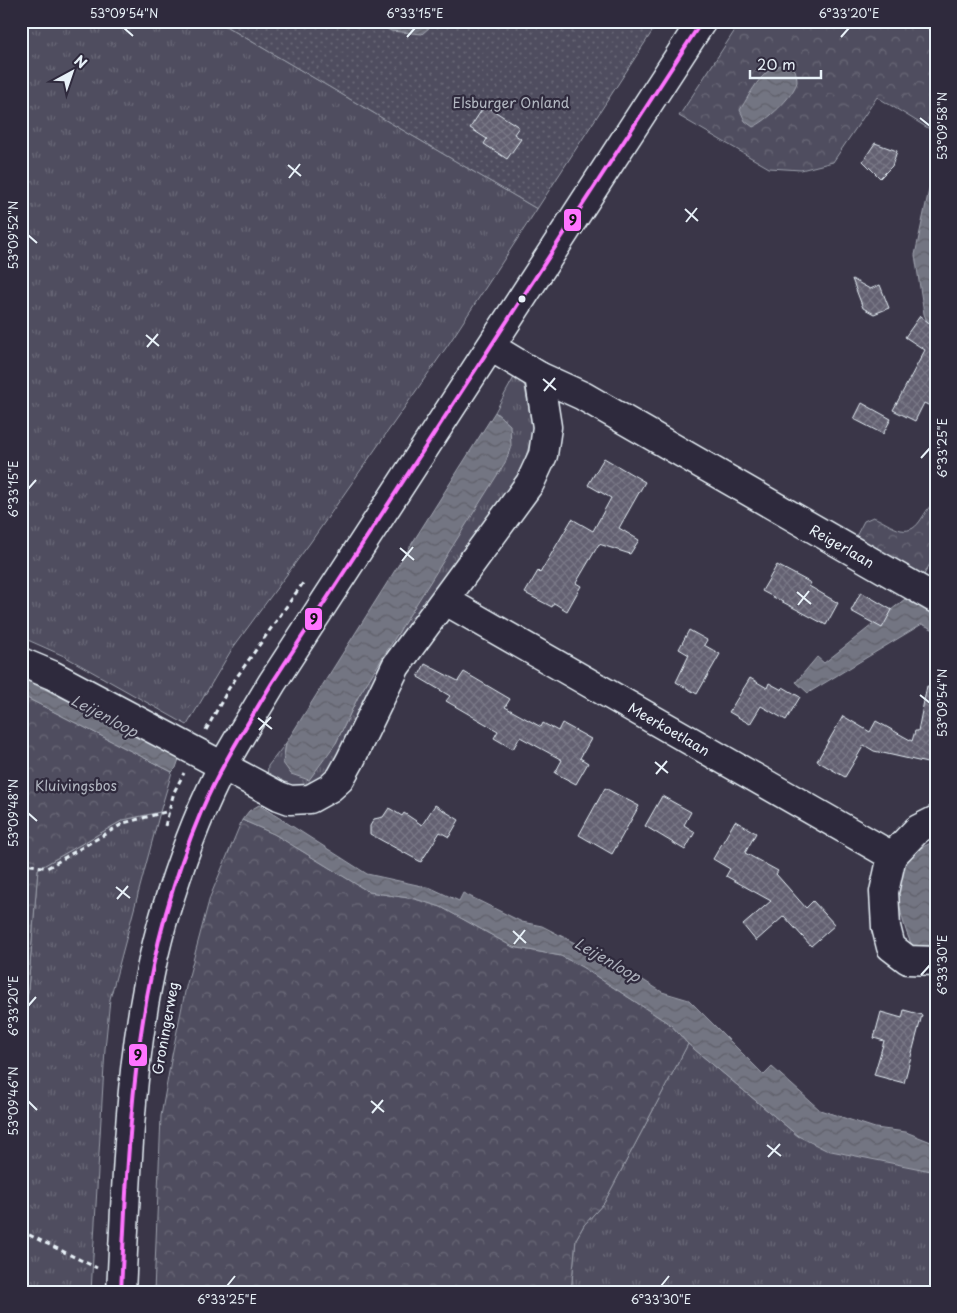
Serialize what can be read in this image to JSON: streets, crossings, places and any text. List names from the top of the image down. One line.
{"streets":{"street":["Reigerlaan","Meerkoetlaan","Groningerweg"]},"water":["Leijenloop"],"parks":["Elsburger Onland","Kluivingsbos"],"lines":["transit line 9"],"scale_bar":"20 m","north":"top right","coordinates":["53°09'54\"N","6°33'15\"E","6°33'20\"E","53°09'58\"N","53°09'52\"N","6°33'25\"E","53°09'48\"N","6°33'30\"E","53°09'46\"N"]}
